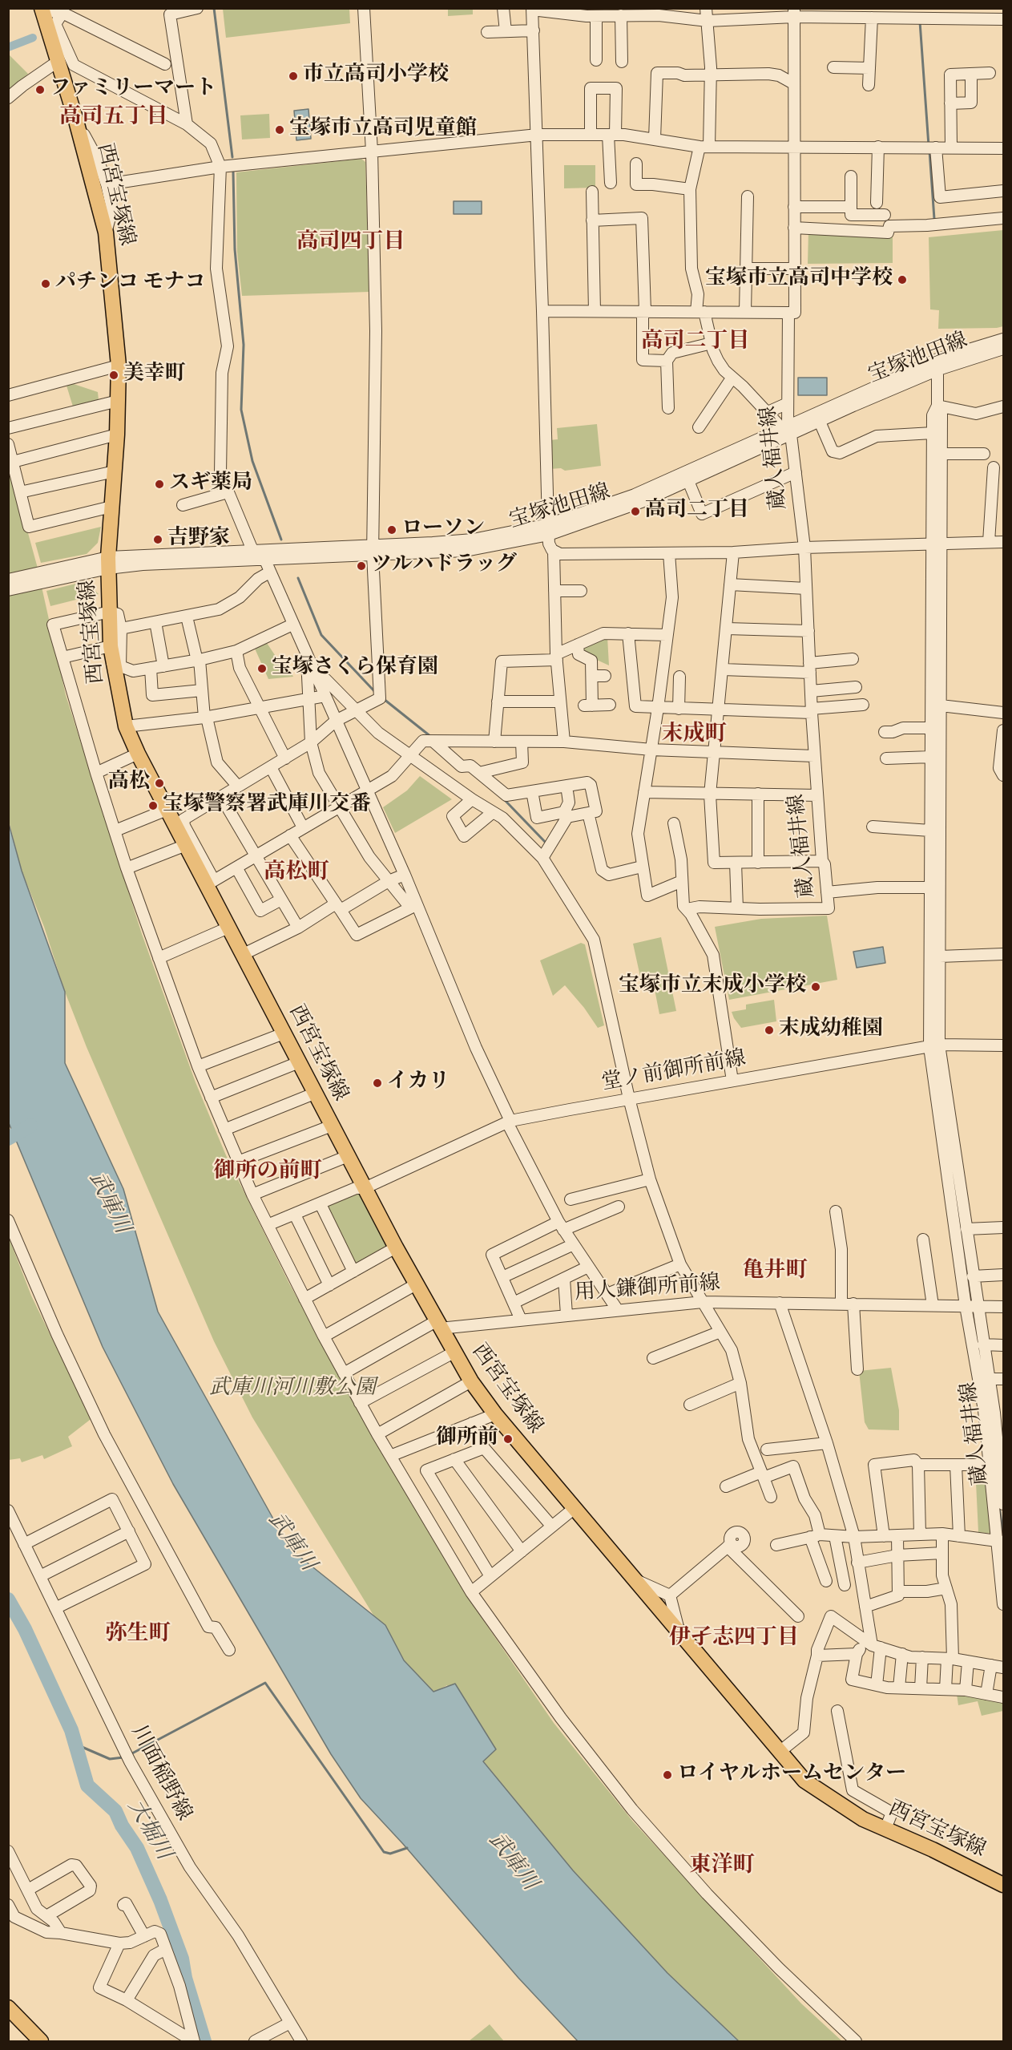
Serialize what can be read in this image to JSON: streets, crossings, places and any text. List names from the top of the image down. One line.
{"streets":{"main road":["西宮宝塚線"],"street":["宝塚池田線","蔵人福井線","堂ノ前御所前線","用人鎌御所前線","川面稲野線"]},"crossings":[["西宮宝塚線","堂ノ前御所前線"],["西宮宝塚線","用人鎌御所前線"],["宝塚池田線","蔵人福井線"],["蔵人福井線","堂ノ前御所前線"],["蔵人福井線","用人鎌御所前線"]],"districts":["高司五丁目","高司四丁目","高司二丁目","末成町","高松町","御所の前町","亀井町","弥生町","伊孑志四丁目","東洋町"],"water":["武庫川","大堀川"],"parks":["武庫川河川敷公園"],"places":["市立高司小学校","ファミリーマート","宝塚市立高司児童館","宝塚市立高司中学校","パチンコ モナコ","美幸町","スギ薬局","高司二丁目","ローソン","吉野家","ツルハドラッグ","宝塚さくら保育園","高松","宝塚警察署武庫川交番","宝塚市立末成小学校","末成幼稚園","イカリ","御所前","ロイヤルホームセンター"]}
